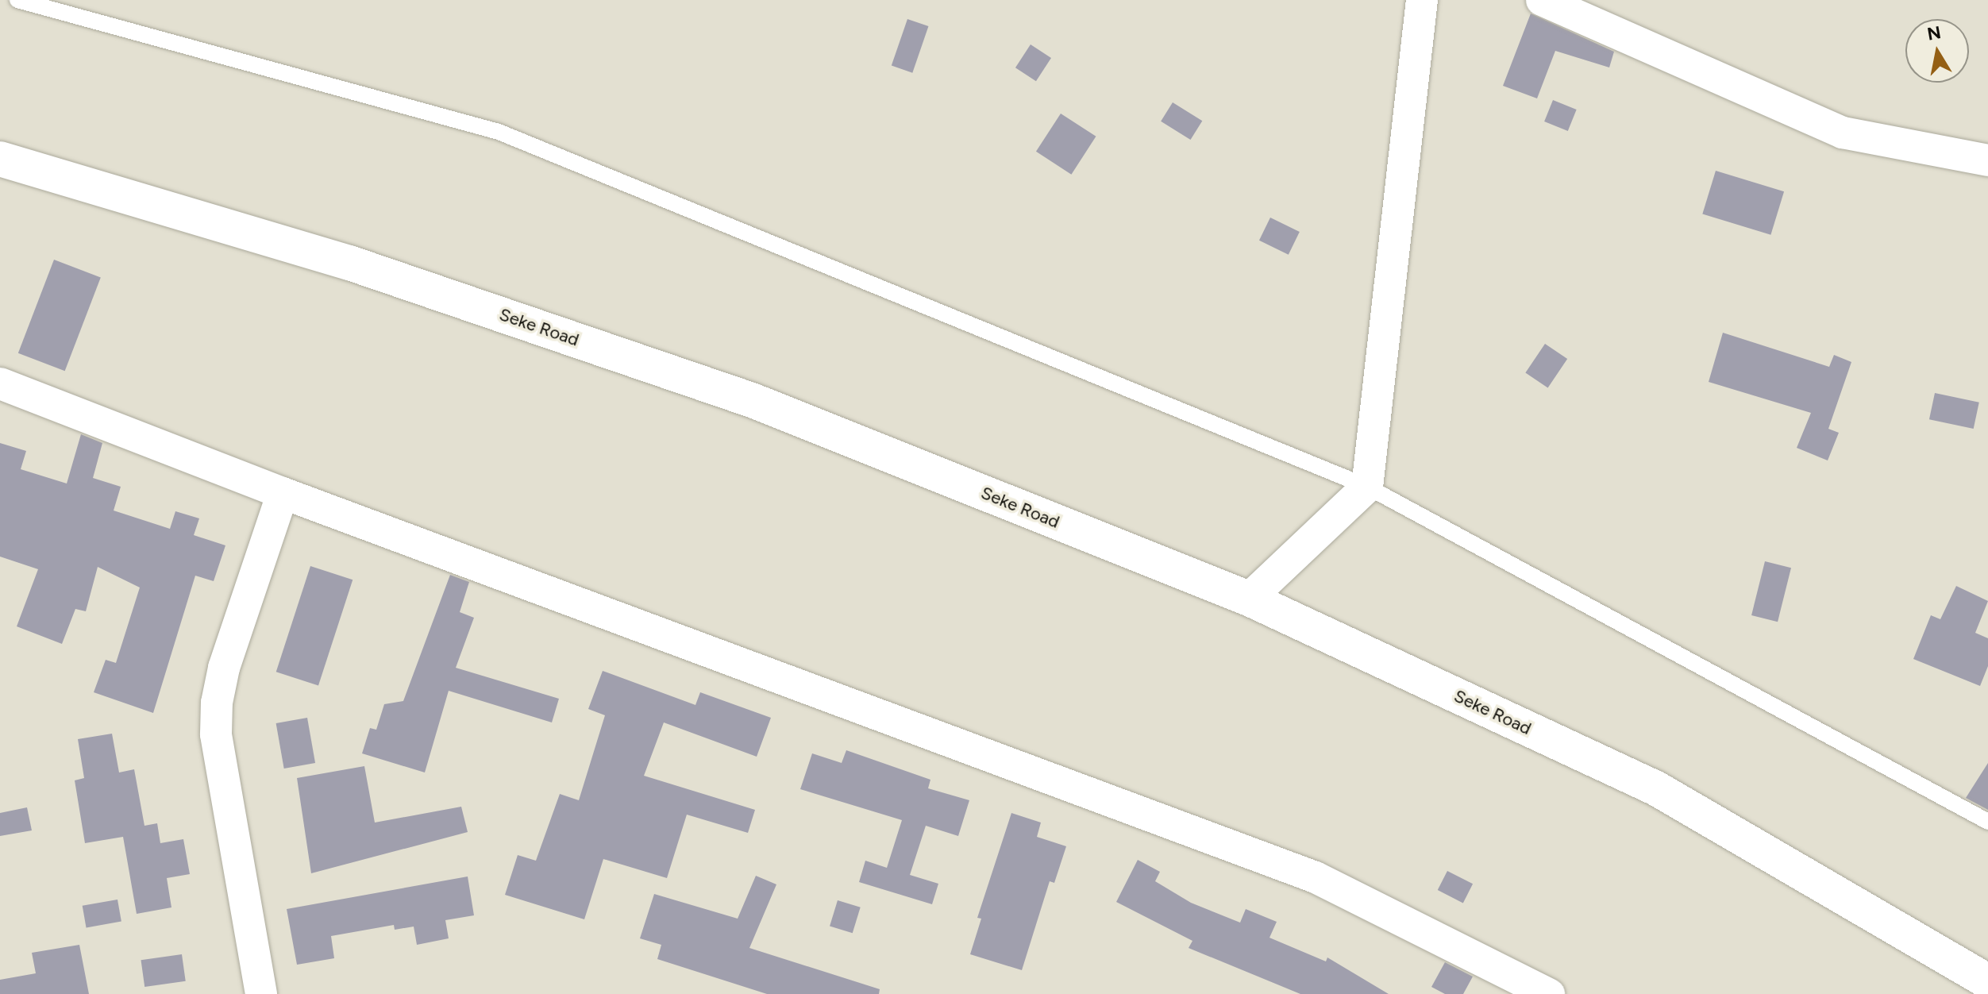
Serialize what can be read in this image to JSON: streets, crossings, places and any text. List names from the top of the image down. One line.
{"streets":{"main road":["Seke Road"]},"north":"top"}
